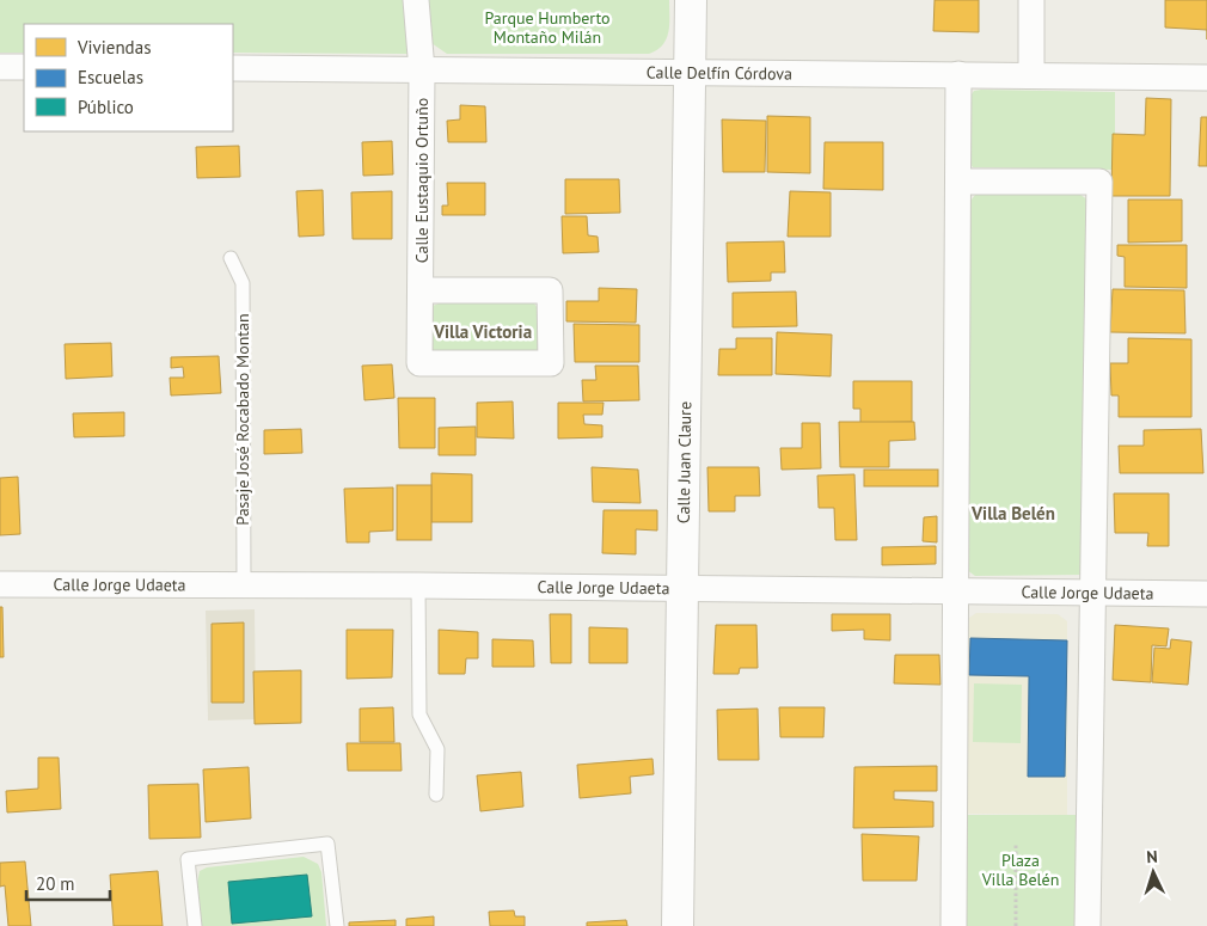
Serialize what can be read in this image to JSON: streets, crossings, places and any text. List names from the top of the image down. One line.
{"streets":{"street":["Calle Delfín Córdova","Calle Eustaquio Ortuño","Calle Juan Claure","Calle Jorge Udaeta"],"lane":["Pasaje José Rocabado Montan"]},"crossings":[["Calle Delfín Córdova","Calle Eustaquio Ortuño"],["Calle Delfín Córdova","Calle Juan Claure"],["Pasaje José Rocabado Montan","Calle Jorge Udaeta"],["Calle Juan Claure","Calle Jorge Udaeta"]],"districts":["Villa Victoria","Villa Belén"],"parks":["Parque Humberto Montaño Milán","Plaza Villa Belén"],"legend":["Viviendas","Escuelas","Público"],"scale_bar":"20 m","north":"top"}
